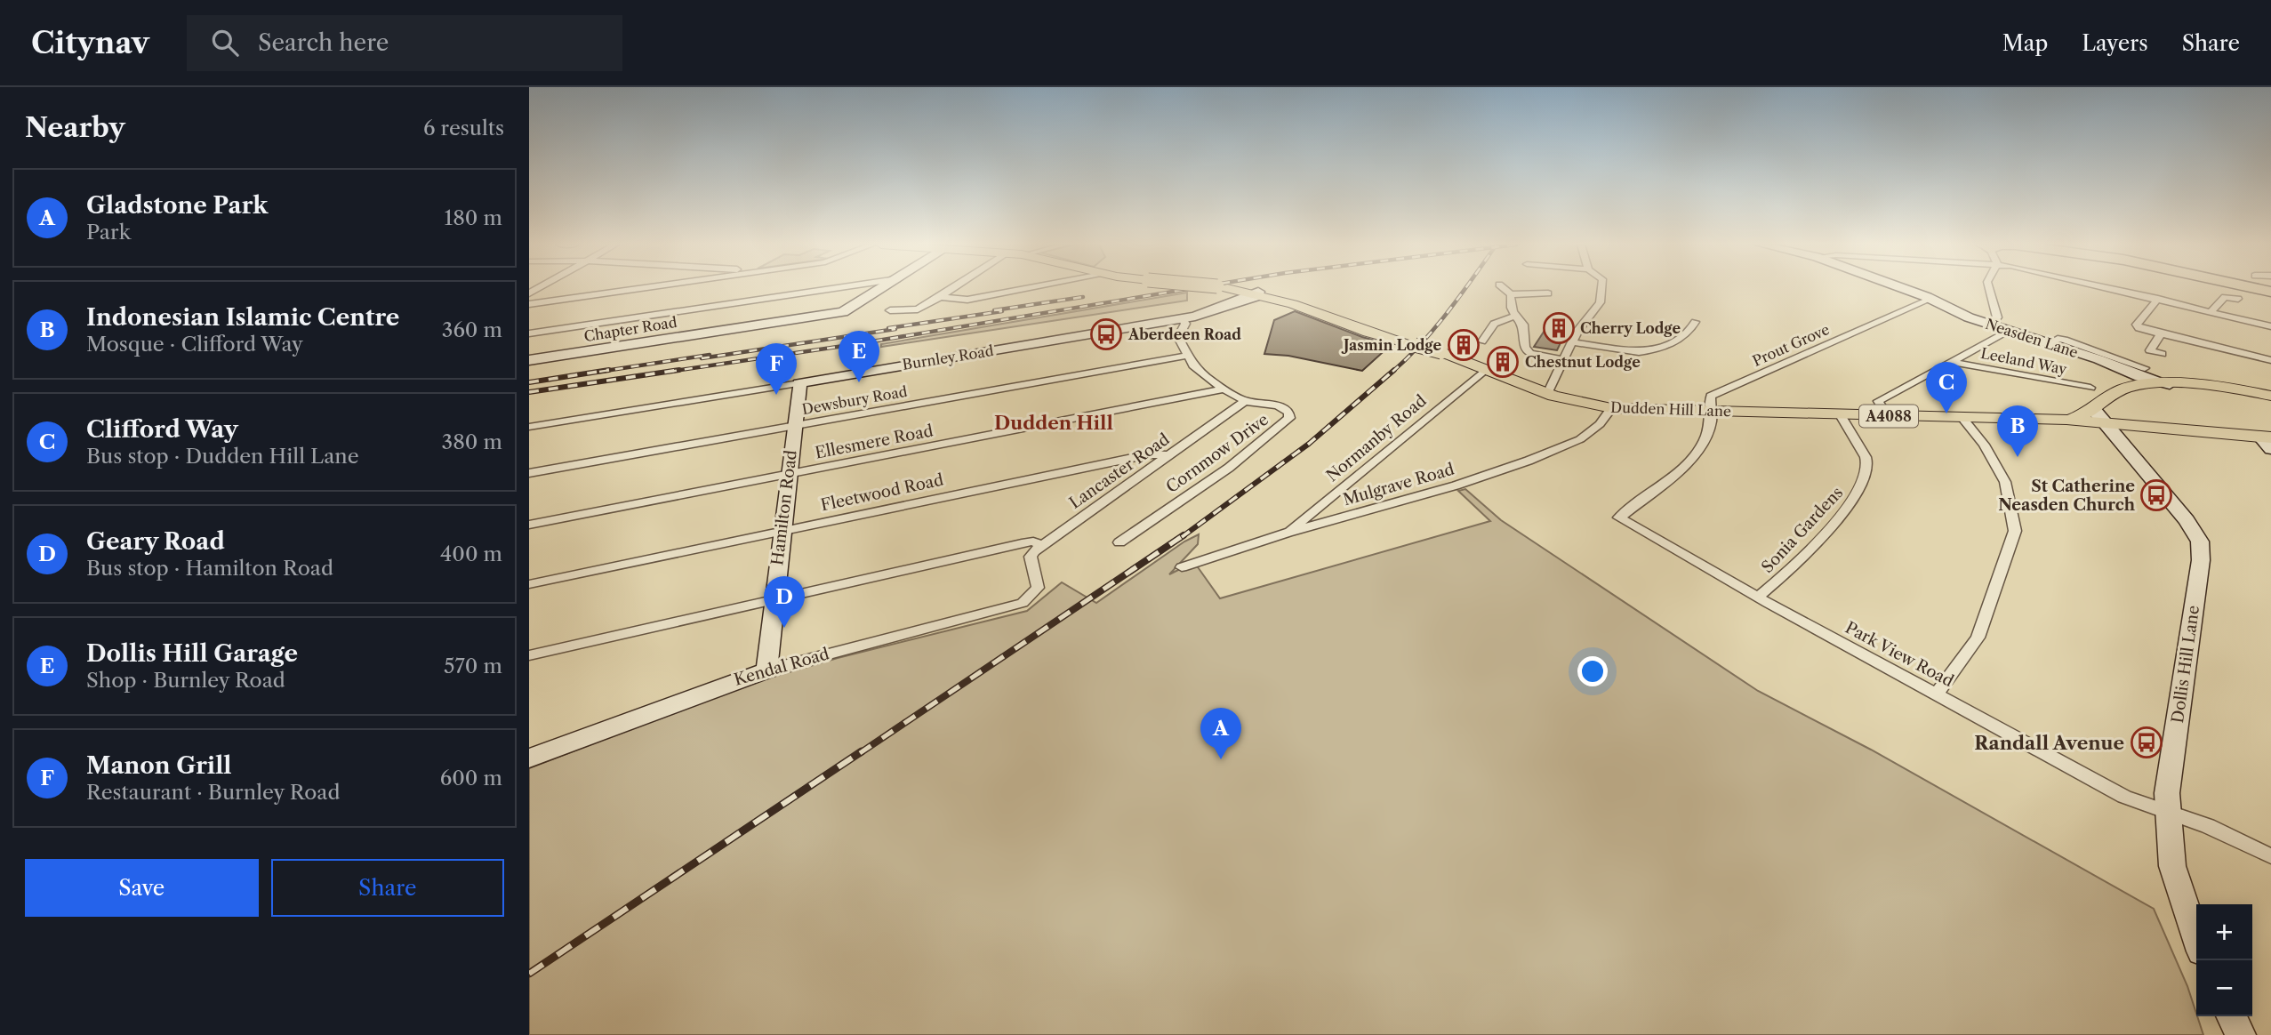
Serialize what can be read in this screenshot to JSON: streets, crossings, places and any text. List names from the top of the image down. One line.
{"streets":{"main road":["Dudden Hill Lane","A4088"],"street":["Chapter Road","Neasden Lane","Prout Grove","Burnley Road","Leeland Way","Dewsbury Road","Normanby Road","Ellesmere Road","Cornmow Drive","Lancaster Road","Mulgrave Road","Fleetwood Road","Hamilton Road","Sonia Gardens","Park View Road","Dollis Hill Lane","Kendal Road"]},"crossings":[["Neasden Lane","Prout Grove"],["Prout Grove","Dudden Hill Lane"],["Prout Grove","Park View Road"],["Burnley Road","Dudden Hill Lane"],["Burnley Road","Hamilton Road"],["Dewsbury Road","Hamilton Road"],["Dudden Hill Lane","A4088"],["Dudden Hill Lane","Normanby Road"],["Dudden Hill Lane","Mulgrave Road"],["Dudden Hill Lane","Sonia Gardens"],["Dudden Hill Lane","Park View Road"],["Dudden Hill Lane","Dollis Hill Lane"],["Normanby Road","Mulgrave Road"],["Ellesmere Road","Hamilton Road"],["Cornmow Drive","Lancaster Road"],["Lancaster Road","Fleetwood Road"],["Lancaster Road","Kendal Road"],["Fleetwood Road","Hamilton Road"],["Hamilton Road","Kendal Road"],["Sonia Gardens","Park View Road"],["Park View Road","Dollis Hill Lane"]],"districts":["Dudden Hill"],"places":{"building":["Cherry Lodge","Jasmin Lodge","Chestnut Lodge"],"bus stop":["Aberdeen Road","St Catherine Neasden Church","Randall Avenue"]},"page":{"header":"Citynav","search":"Search here","nav":["Map","Layers","Share"],"heading":["Nearby","6 results"],"list":[{"mark":"A","name":"Gladstone Park","note":"Park","value":"180 m"},{"mark":"B","name":"Indonesian Islamic Centre","note":"Mosque · Clifford Way","value":"360 m"},{"mark":"C","name":"Clifford Way","note":"Bus stop · Dudden Hill Lane","value":"380 m"},{"mark":"D","name":"Geary Road","note":"Bus stop · Hamilton Road","value":"400 m"},{"mark":"E","name":"Dollis Hill Garage","note":"Shop · Burnley Road","value":"570 m"},{"mark":"F","name":"Manon Grill","note":"Restaurant · Burnley Road","value":"600 m"}],"pins":["E","F","C","B","D","A"],"buttons":["Save","Share"],"map_buttons":["+","−"]}}
